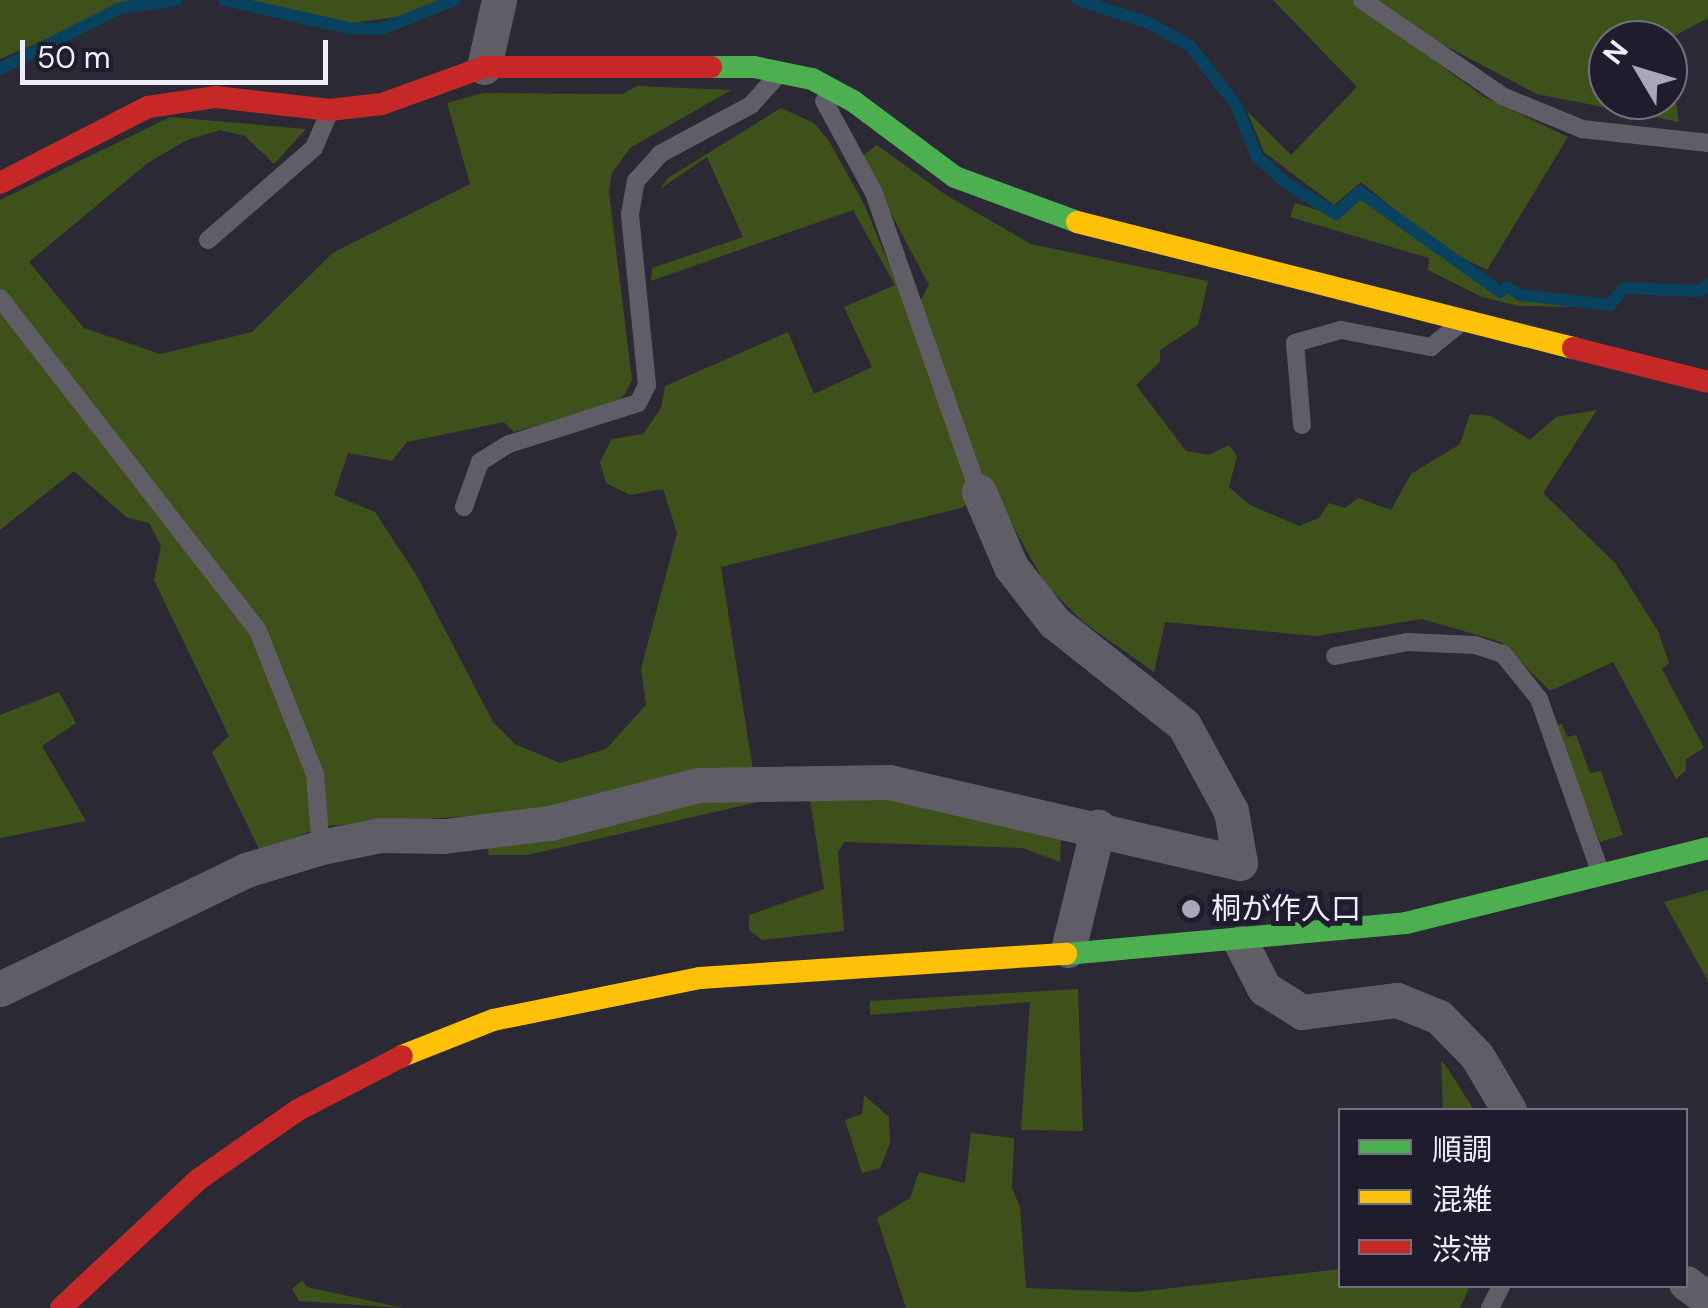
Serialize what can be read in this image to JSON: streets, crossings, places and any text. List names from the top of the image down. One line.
{"places":["桐が作入口"],"legend":["順調","混雑","渋滞"],"scale_bar":"50 m","north":"top left"}
